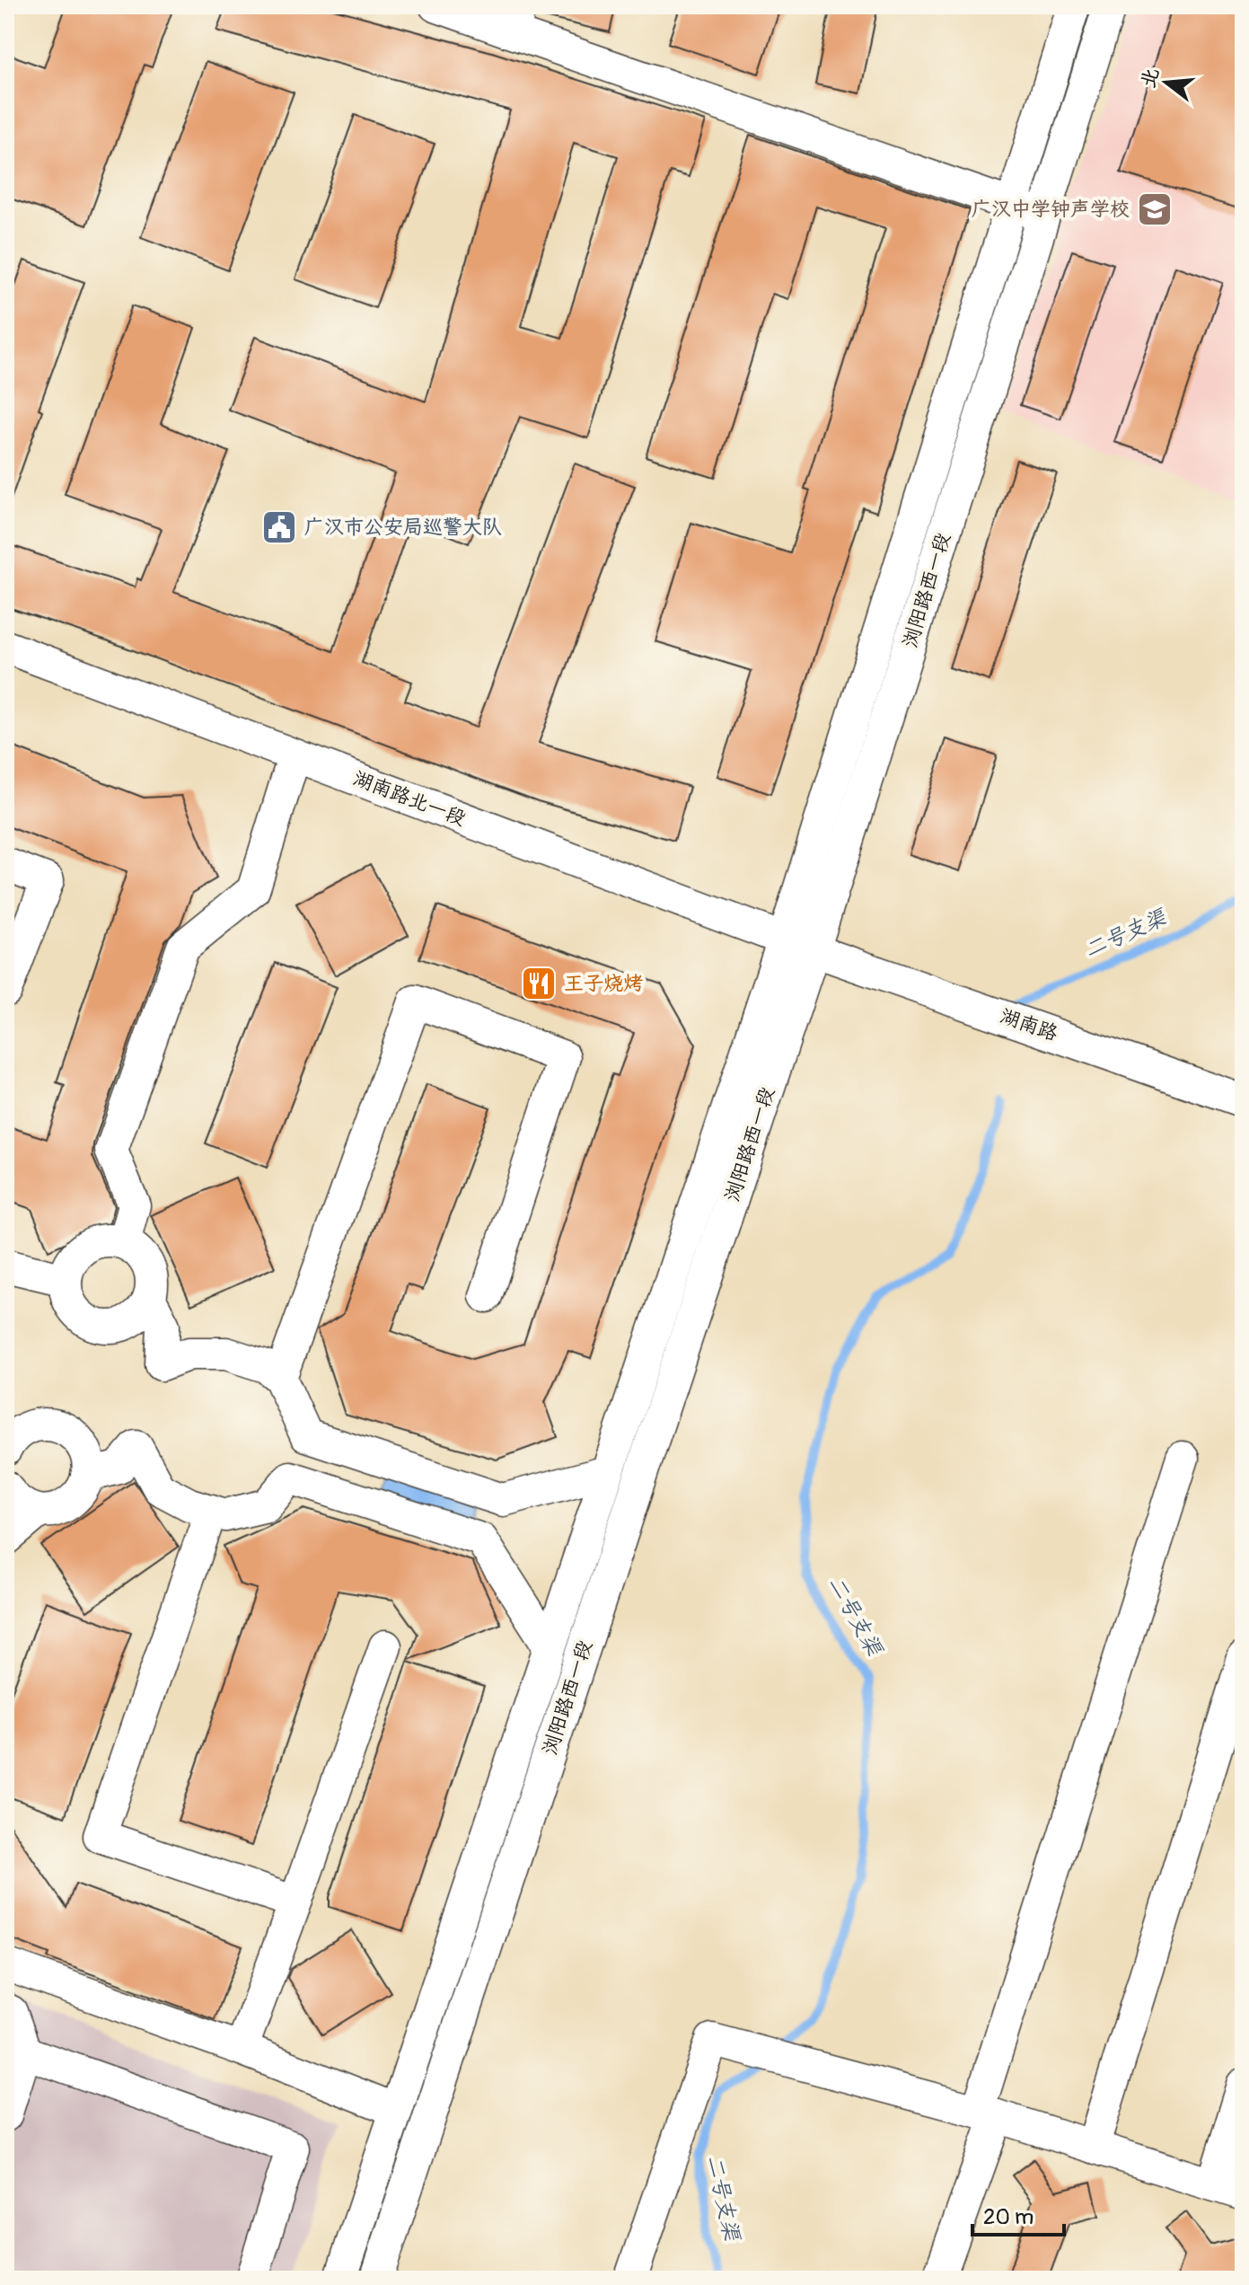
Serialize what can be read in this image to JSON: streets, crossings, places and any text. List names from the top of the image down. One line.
{"streets":{"street":["浏阳路西一段","湖南路北一段","湖南路"]},"crossings":[["浏阳路西一段","湖南路北一段"],["浏阳路西一段","湖南路"],["湖南路北一段","湖南路"]],"water":["二号支渠"],"places":{"school or university":["广汉中学钟声学校"],"public building":["广汉市公安局巡警大队"],"restaurant":["王子烧烤"]},"scale_bar":"20 m","north":"left"}
